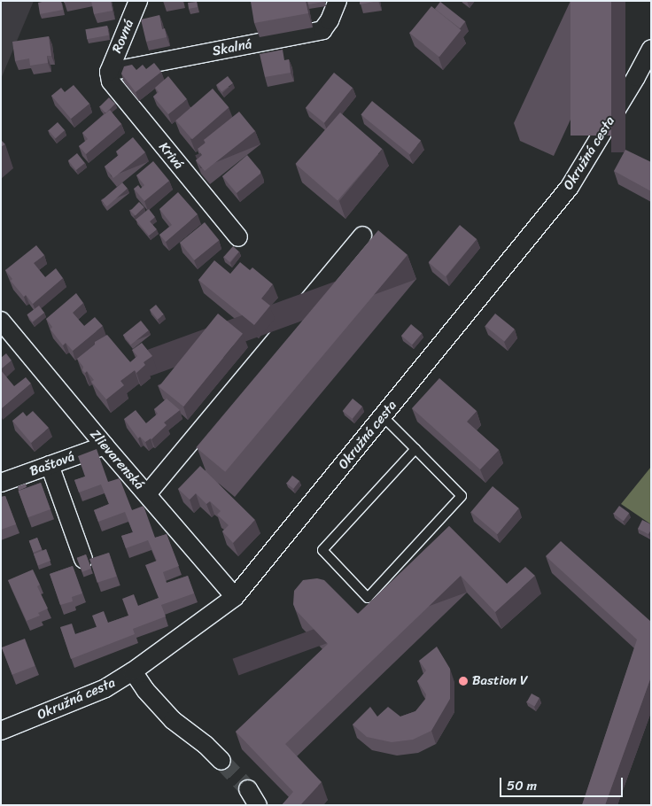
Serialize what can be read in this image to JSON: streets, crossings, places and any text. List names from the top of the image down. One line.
{"streets":{"street":["Rovná","Skalná","Okružná cesta","Krivá","Zlievarenská","Baštová"]},"crossings":[["Rovná","Skalná"],["Rovná","Krivá"],["Skalná","Krivá"],["Okružná cesta","Zlievarenská"],["Zlievarenská","Baštová"]],"places":["Bastion V"],"scale_bar":"50 m"}
